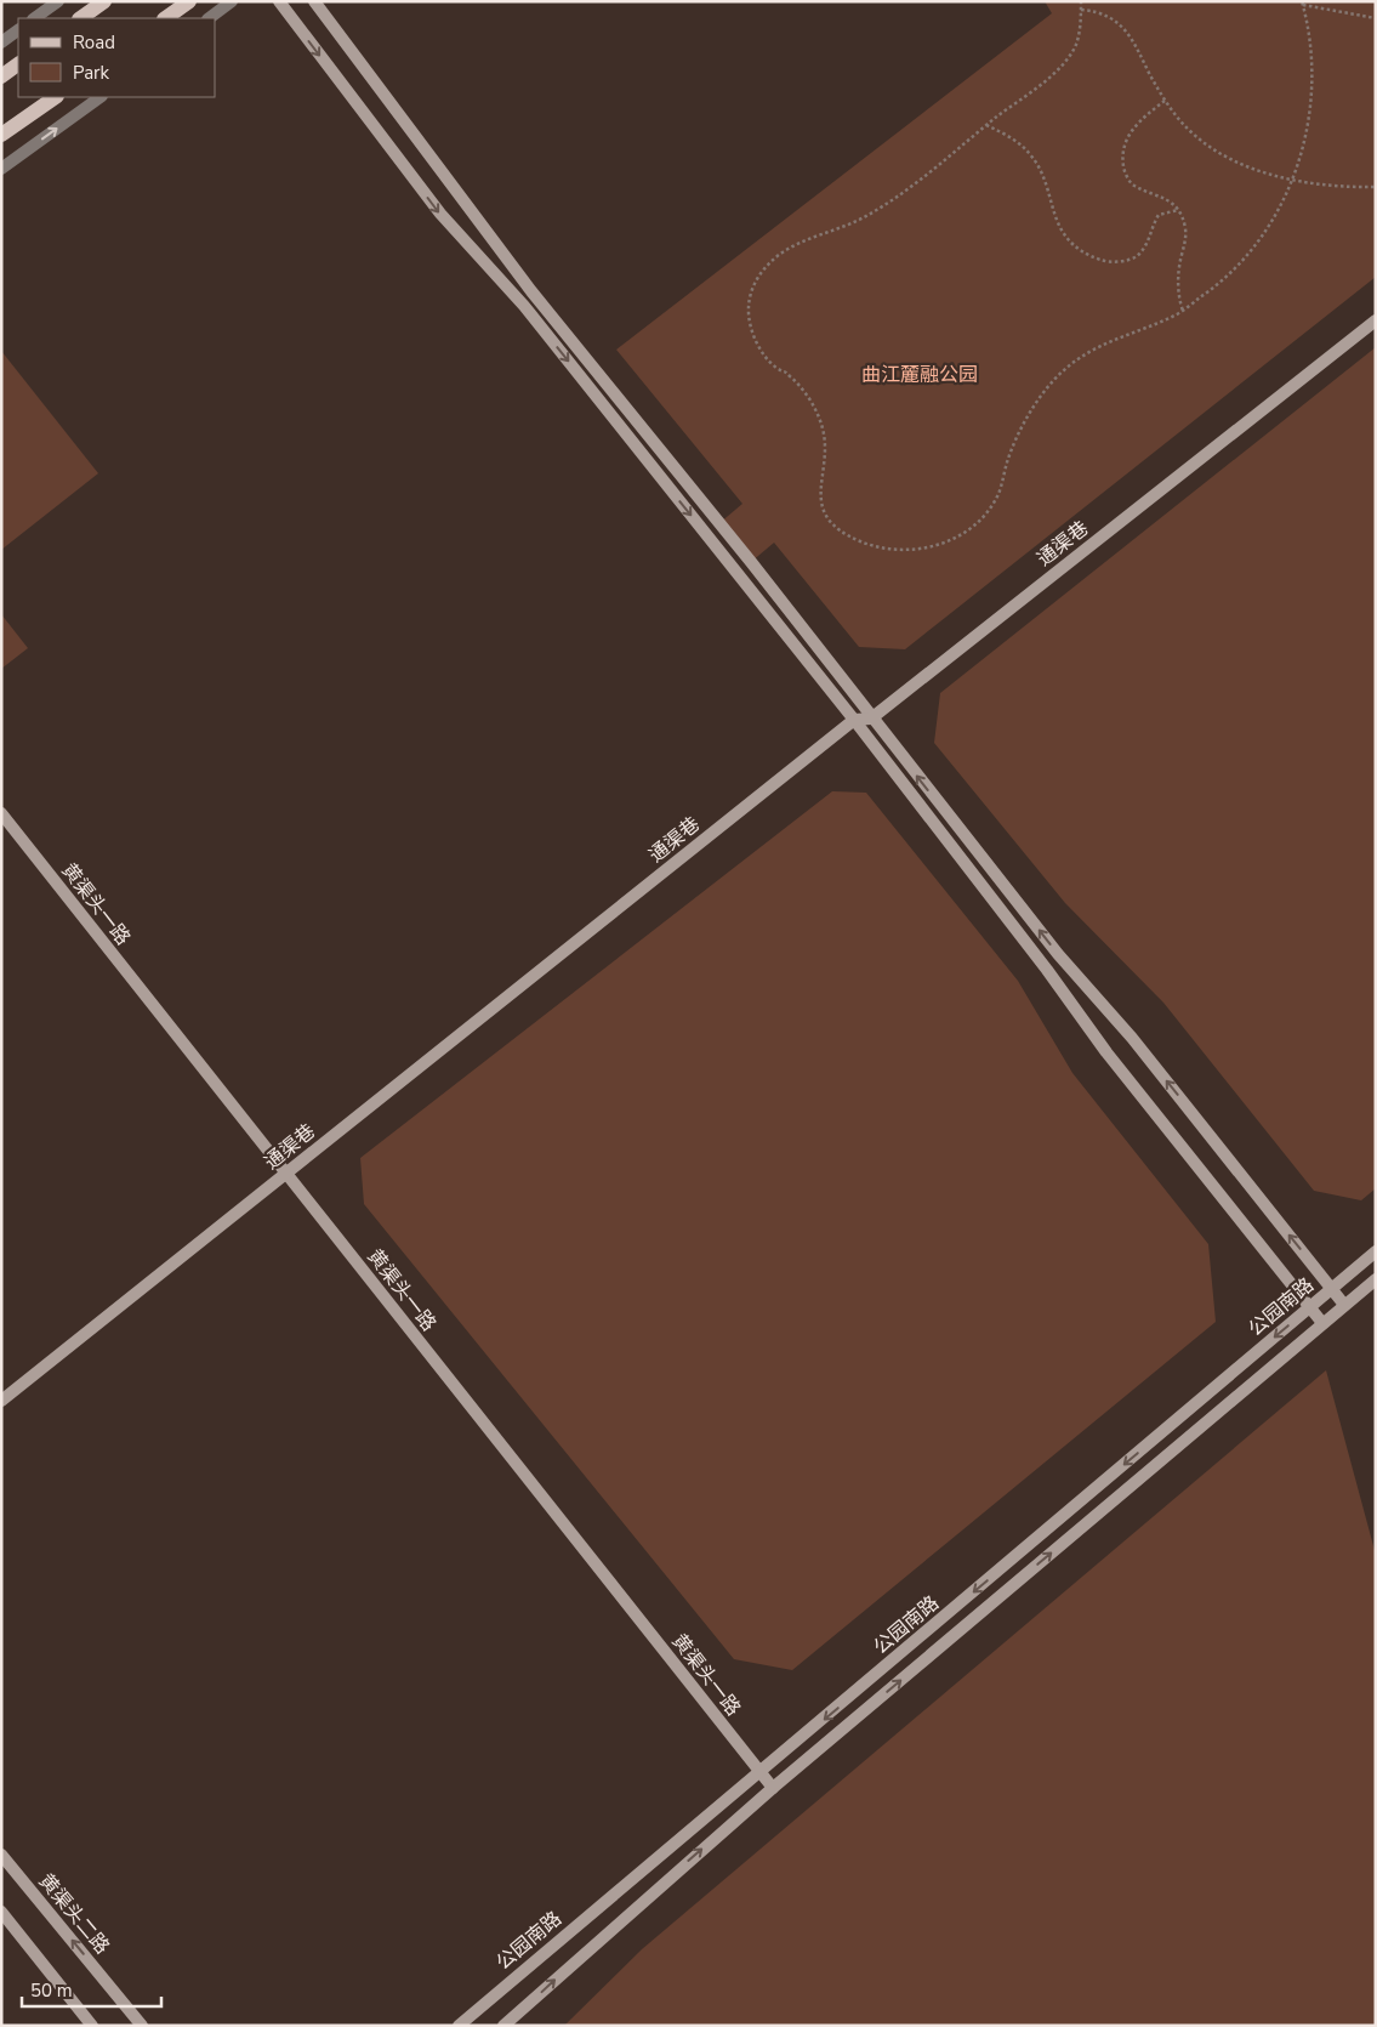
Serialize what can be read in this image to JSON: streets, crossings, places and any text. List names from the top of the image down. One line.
{"streets":{"street":["通渠巷","黄渠头一路","公园南路","黄渠头二路"]},"crossings":[["通渠巷","黄渠头一路"],["黄渠头一路","公园南路"]],"parks":["曲江麓融公园"],"legend":["Road","Park"],"scale_bar":"50 m"}
